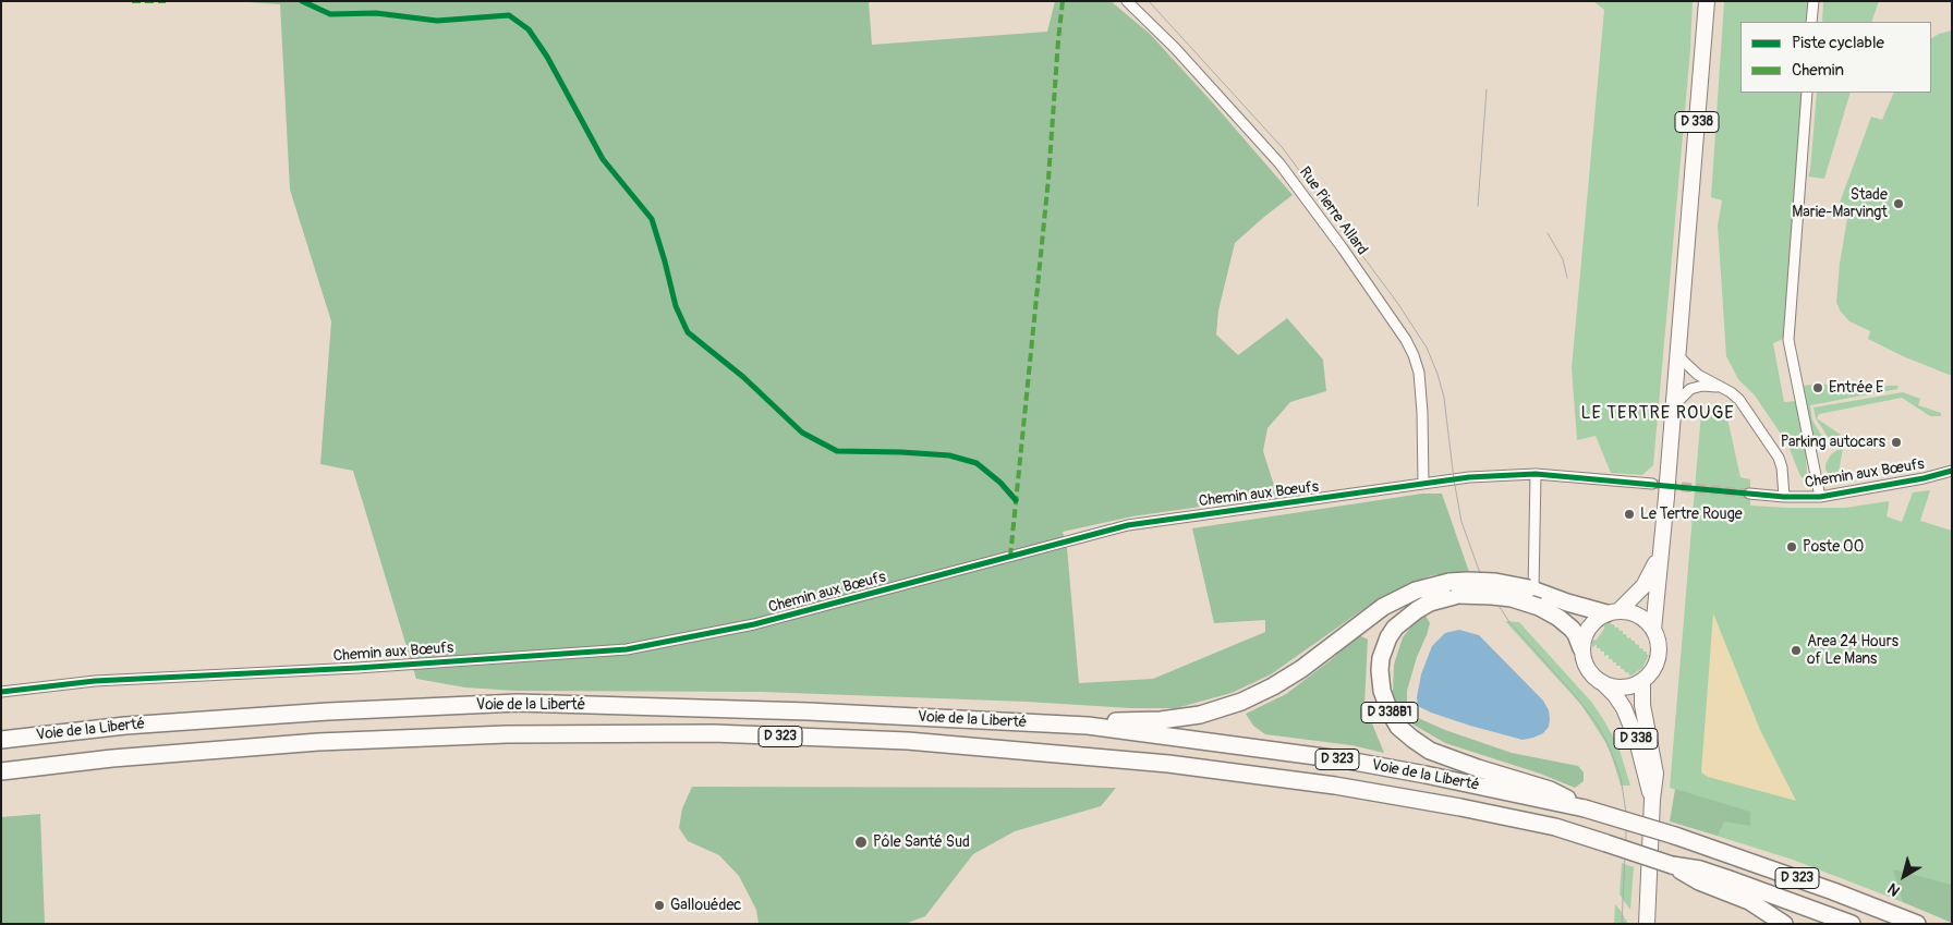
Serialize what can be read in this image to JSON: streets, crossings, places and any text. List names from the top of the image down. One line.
{"streets":{"highway":["Voie de la Liberté","D 338B1","D 323"],"main road":["D 338"],"street":["Rue Pierre Allard","Chemin aux Bœufs"]},"crossings":[["D 338","D 338B1"],["Rue Pierre Allard","Chemin aux Bœufs"],["Voie de la Liberté","D 338B1"]],"districts":["LE TERTRE ROUGE"],"places":["Stade Marie-Marvingt","Entrée E","Parking autocars","Le Tertre Rouge","Poste 00","Area 24 Hours of Le Mans","Pôle Santé Sud","Gallouédec"],"legend":["Piste cyclable","Chemin"],"north":"bottom left"}
